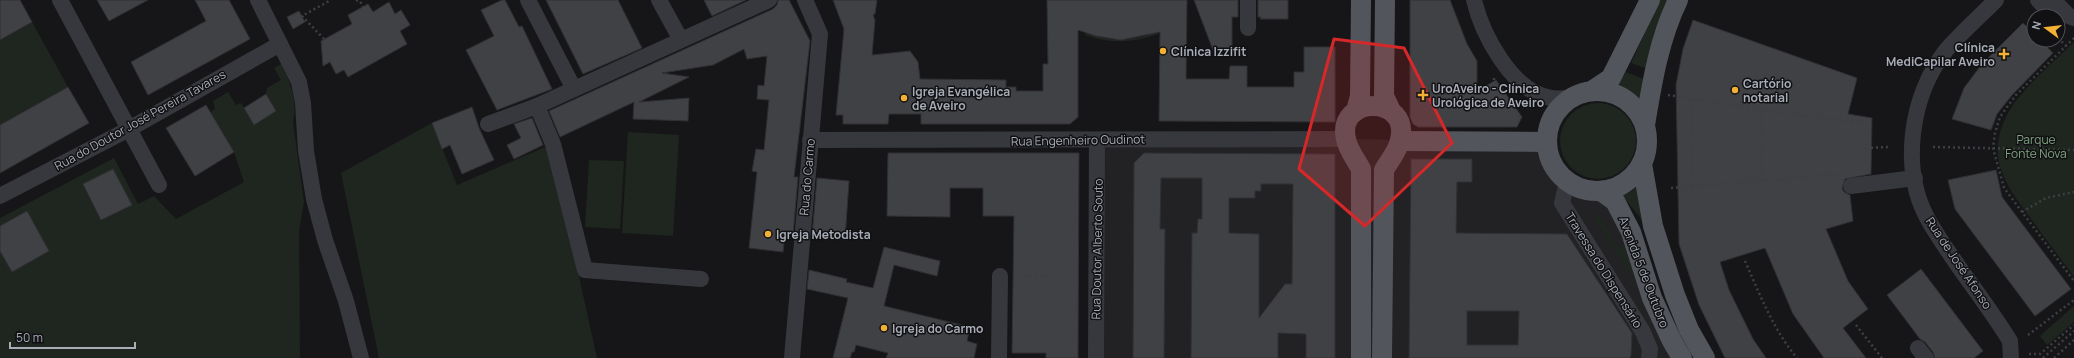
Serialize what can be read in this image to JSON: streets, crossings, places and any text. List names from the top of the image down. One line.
{"streets":{"main road":["Avenida 5 de Outubro"],"street":["Rua do Doutor José Pereira Tavares","Rua Engenheiro Oudinot","Rua do Carmo","Rua Doutor Alberto Souto","Rua de José Afonso","Travessa do Dispensário"]},"crossings":[["Rua Engenheiro Oudinot","Rua do Carmo"],["Rua Engenheiro Oudinot","Rua Doutor Alberto Souto"],["Travessa do Dispensário","Avenida 5 de Outubro"]],"parks":["Parque Fonte Nova"],"places":{"other":["Clínica Izzifit","Cartório notarial","Igreja Evangélica de Aveiro","Igreja Metodista","Igreja do Carmo"],"health":["Clínica MediCapilar Aveiro","UroAveiro - Clínica Urológica de Aveiro"]},"scale_bar":"50 m","north":"left"}
